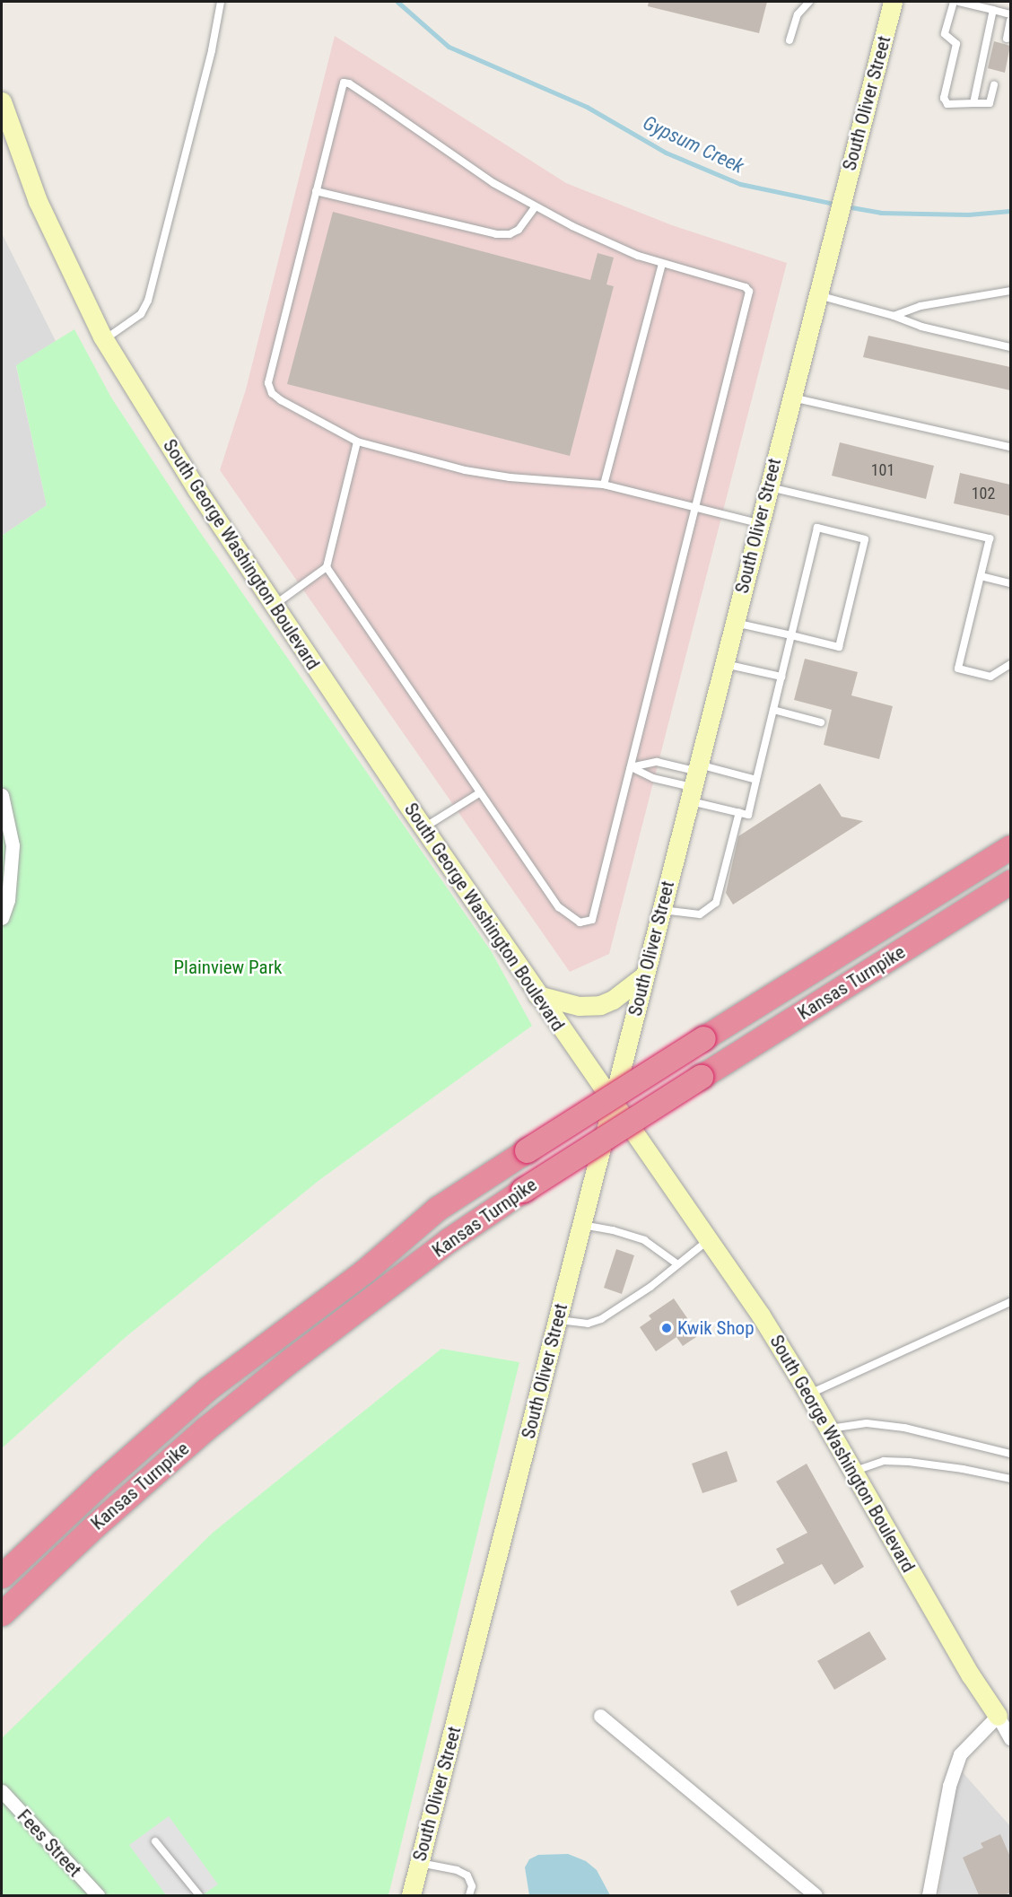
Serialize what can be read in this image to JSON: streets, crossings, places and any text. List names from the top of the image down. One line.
{"streets":{"highway":["Kansas Turnpike"],"street":["South Oliver Street","South George Washington Boulevard","Fees Street"]},"crossings":[["South Oliver Street","South George Washington Boulevard"]],"water":["Gypsum Creek"],"parks":["Plainview Park"],"places":["Kwik Shop"],"house_numbers":["101","102"]}
